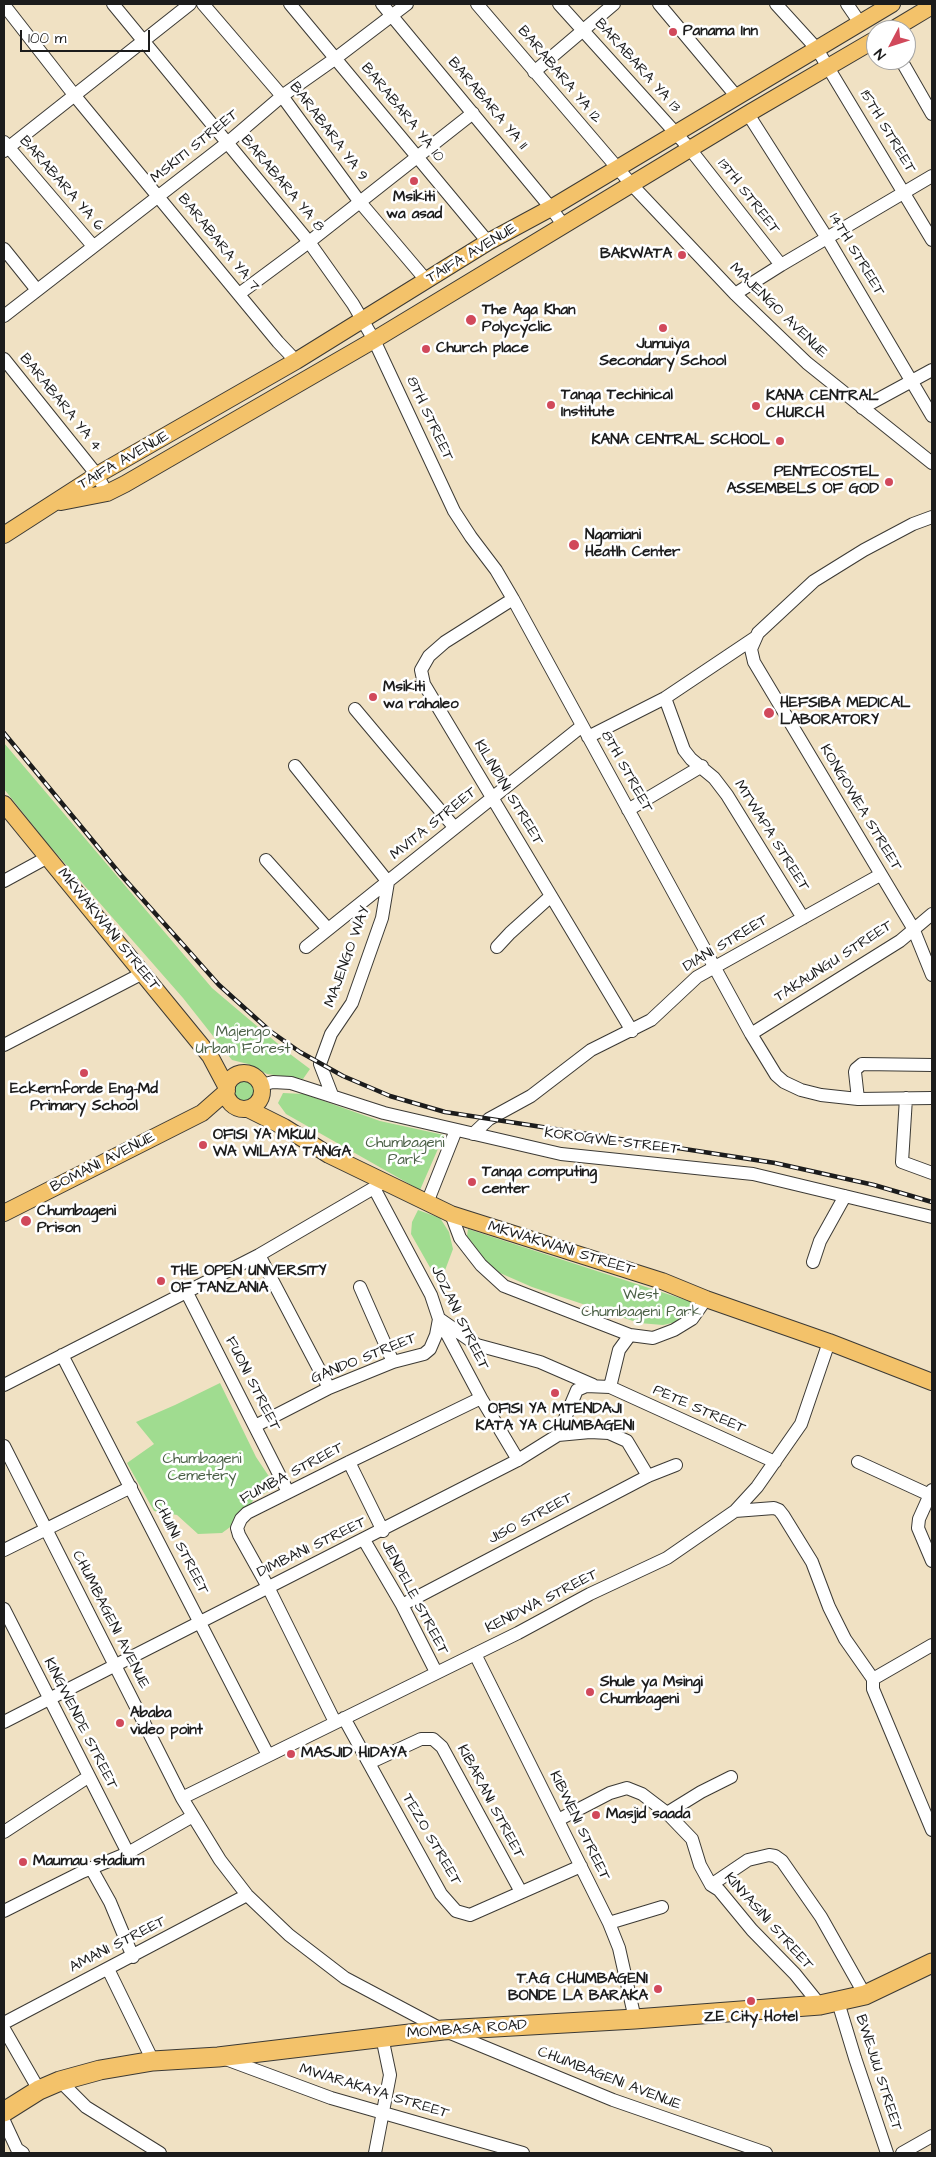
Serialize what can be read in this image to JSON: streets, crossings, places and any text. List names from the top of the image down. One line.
{"streets":{"highway":["MOMBASA ROAD"],"main road":["TAIFA AVENUE","MKWAKWANI STREET","BOMANI AVENUE"],"street":["BARABARA YA 13","BARABARA YA 12","BARABARA YA 11","BARABARA YA 10","BARABARA YA 9","15TH STREET","MSKITI STREET","BARABARA YA 6","BARABARA YA 8","13TH STREET","BARABARA YA 7","14TH STREET","MAJENGO AVENUE","BARABARA YA 4","8TH STREET","KILINDINI STREET","KONGOWEA STREET","MVITA STREET","MTWAPA STREET","DIANI STREET","MAJENGO WAY","TAKAUNGU STREET","KOROGWE STREET","JOZANI STREET","GANDO STREET","FUONI STREET","PETE STREET","FUMBA STREET","JISO STREET","CHUINI STREET","DIMBANI STREET","JENDELE STREET","KENDWA STREET","CHUMBAGENI AVENUE","KINGWENDE STREET","KIBARANI STREET","KIBWENI STREET","TEZO STREET","KINYASINI STREET","AMANI STREET","BWEJUU STREET","MWARAKAYA STREET"]},"crossings":[["BARABARA YA 13","13TH STREET"],["BARABARA YA 13","TAIFA AVENUE"],["BARABARA YA 12","TAIFA AVENUE"],["BARABARA YA 12","MAJENGO AVENUE"],["BARABARA YA 11","MSKITI STREET"],["BARABARA YA 11","TAIFA AVENUE"],["BARABARA YA 10","MSKITI STREET"],["BARABARA YA 10","TAIFA AVENUE"],["BARABARA YA 9","MSKITI STREET"],["BARABARA YA 9","TAIFA AVENUE"],["15TH STREET","TAIFA AVENUE"],["MSKITI STREET","BARABARA YA 6"],["MSKITI STREET","BARABARA YA 8"],["MSKITI STREET","BARABARA YA 7"],["BARABARA YA 8","TAIFA AVENUE"],["BARABARA YA 8","8TH STREET"],["13TH STREET","TAIFA AVENUE"],["BARABARA YA 7","TAIFA AVENUE"],["TAIFA AVENUE","14TH STREET"],["TAIFA AVENUE","MAJENGO AVENUE"],["TAIFA AVENUE","BARABARA YA 4"],["TAIFA AVENUE","8TH STREET"],["8TH STREET","KILINDINI STREET"],["8TH STREET","MVITA STREET"],["8TH STREET","DIANI STREET"],["8TH STREET","TAKAUNGU STREET"],["KILINDINI STREET","MVITA STREET"],["KILINDINI STREET","DIANI STREET"],["KONGOWEA STREET","MVITA STREET"],["KONGOWEA STREET","DIANI STREET"],["KONGOWEA STREET","TAKAUNGU STREET"],["MVITA STREET","MTWAPA STREET"],["MVITA STREET","MAJENGO WAY"],["MTWAPA STREET","DIANI STREET"],["MKWAKWANI STREET","KOROGWE STREET"],["MKWAKWANI STREET","JOZANI STREET"],["MKWAKWANI STREET","KENDWA STREET"],["DIANI STREET","KOROGWE STREET"],["MAJENGO WAY","KOROGWE STREET"],["JOZANI STREET","GANDO STREET"],["JOZANI STREET","FUMBA STREET"],["JOZANI STREET","DIMBANI STREET"],["GANDO STREET","FUONI STREET"],["FUONI STREET","FUMBA STREET"],["PETE STREET","KENDWA STREET"],["FUMBA STREET","DIMBANI STREET"],["FUMBA STREET","KENDWA STREET"],["FUMBA STREET","TEZO STREET"],["JISO STREET","JENDELE STREET"],["CHUINI STREET","DIMBANI STREET"],["CHUINI STREET","KENDWA STREET"],["DIMBANI STREET","JENDELE STREET"],["DIMBANI STREET","CHUMBAGENI AVENUE"],["DIMBANI STREET","KINGWENDE STREET"],["JENDELE STREET","KENDWA STREET"],["KENDWA STREET","CHUMBAGENI AVENUE"],["KENDWA STREET","KIBWENI STREET"],["KENDWA STREET","TEZO STREET"],["CHUMBAGENI AVENUE","AMANI STREET"],["CHUMBAGENI AVENUE","MOMBASA ROAD"],["KIBARANI STREET","TEZO STREET"],["KIBWENI STREET","TEZO STREET"],["KIBWENI STREET","KINYASINI STREET"],["KIBWENI STREET","MOMBASA ROAD"],["KINYASINI STREET","MOMBASA ROAD"],["MOMBASA ROAD","BWEJUU STREET"],["MOMBASA ROAD","MWARAKAYA STREET"]],"parks":["Majengo Urban Forest","Chumbageni Park","West Chumbageni Park","Chumbageni Cemetery"],"places":["Panama Inn","Msikiti wa asad","BAKWATA","The Aga Khan Polycyclic","Jumuiya Secondary School","Church place","Tanga Techinical Institute","KANA CENTRAL CHURCH","KANA CENTRAL SCHOOL","PENTECOSTEL ASSEMBELS OF GOD","Ngamiani Heatlh Center","Msikiti wa rahaleo","HEFSIBA MEDICAL LABORATORY","Eckernforde Eng-Md Primary School","OFISI YA MKUU WA WILAYA TANGA","Tanga computing center","Chumbageni Prison","THE OPEN UNIVERSITY OF TANZANIA","OFISI YA MTENDAJI KATA YA CHUMBAGENI","Shule ya Msingi Chumbageni","Ababa video point","MASJID HIDAYA","Masjid saada","Maumau stadium","T.A.G CHUMBAGENI BONDE LA BARAKA","ZE City Hotel"],"scale_bar":"100 m","north":"bottom left"}
